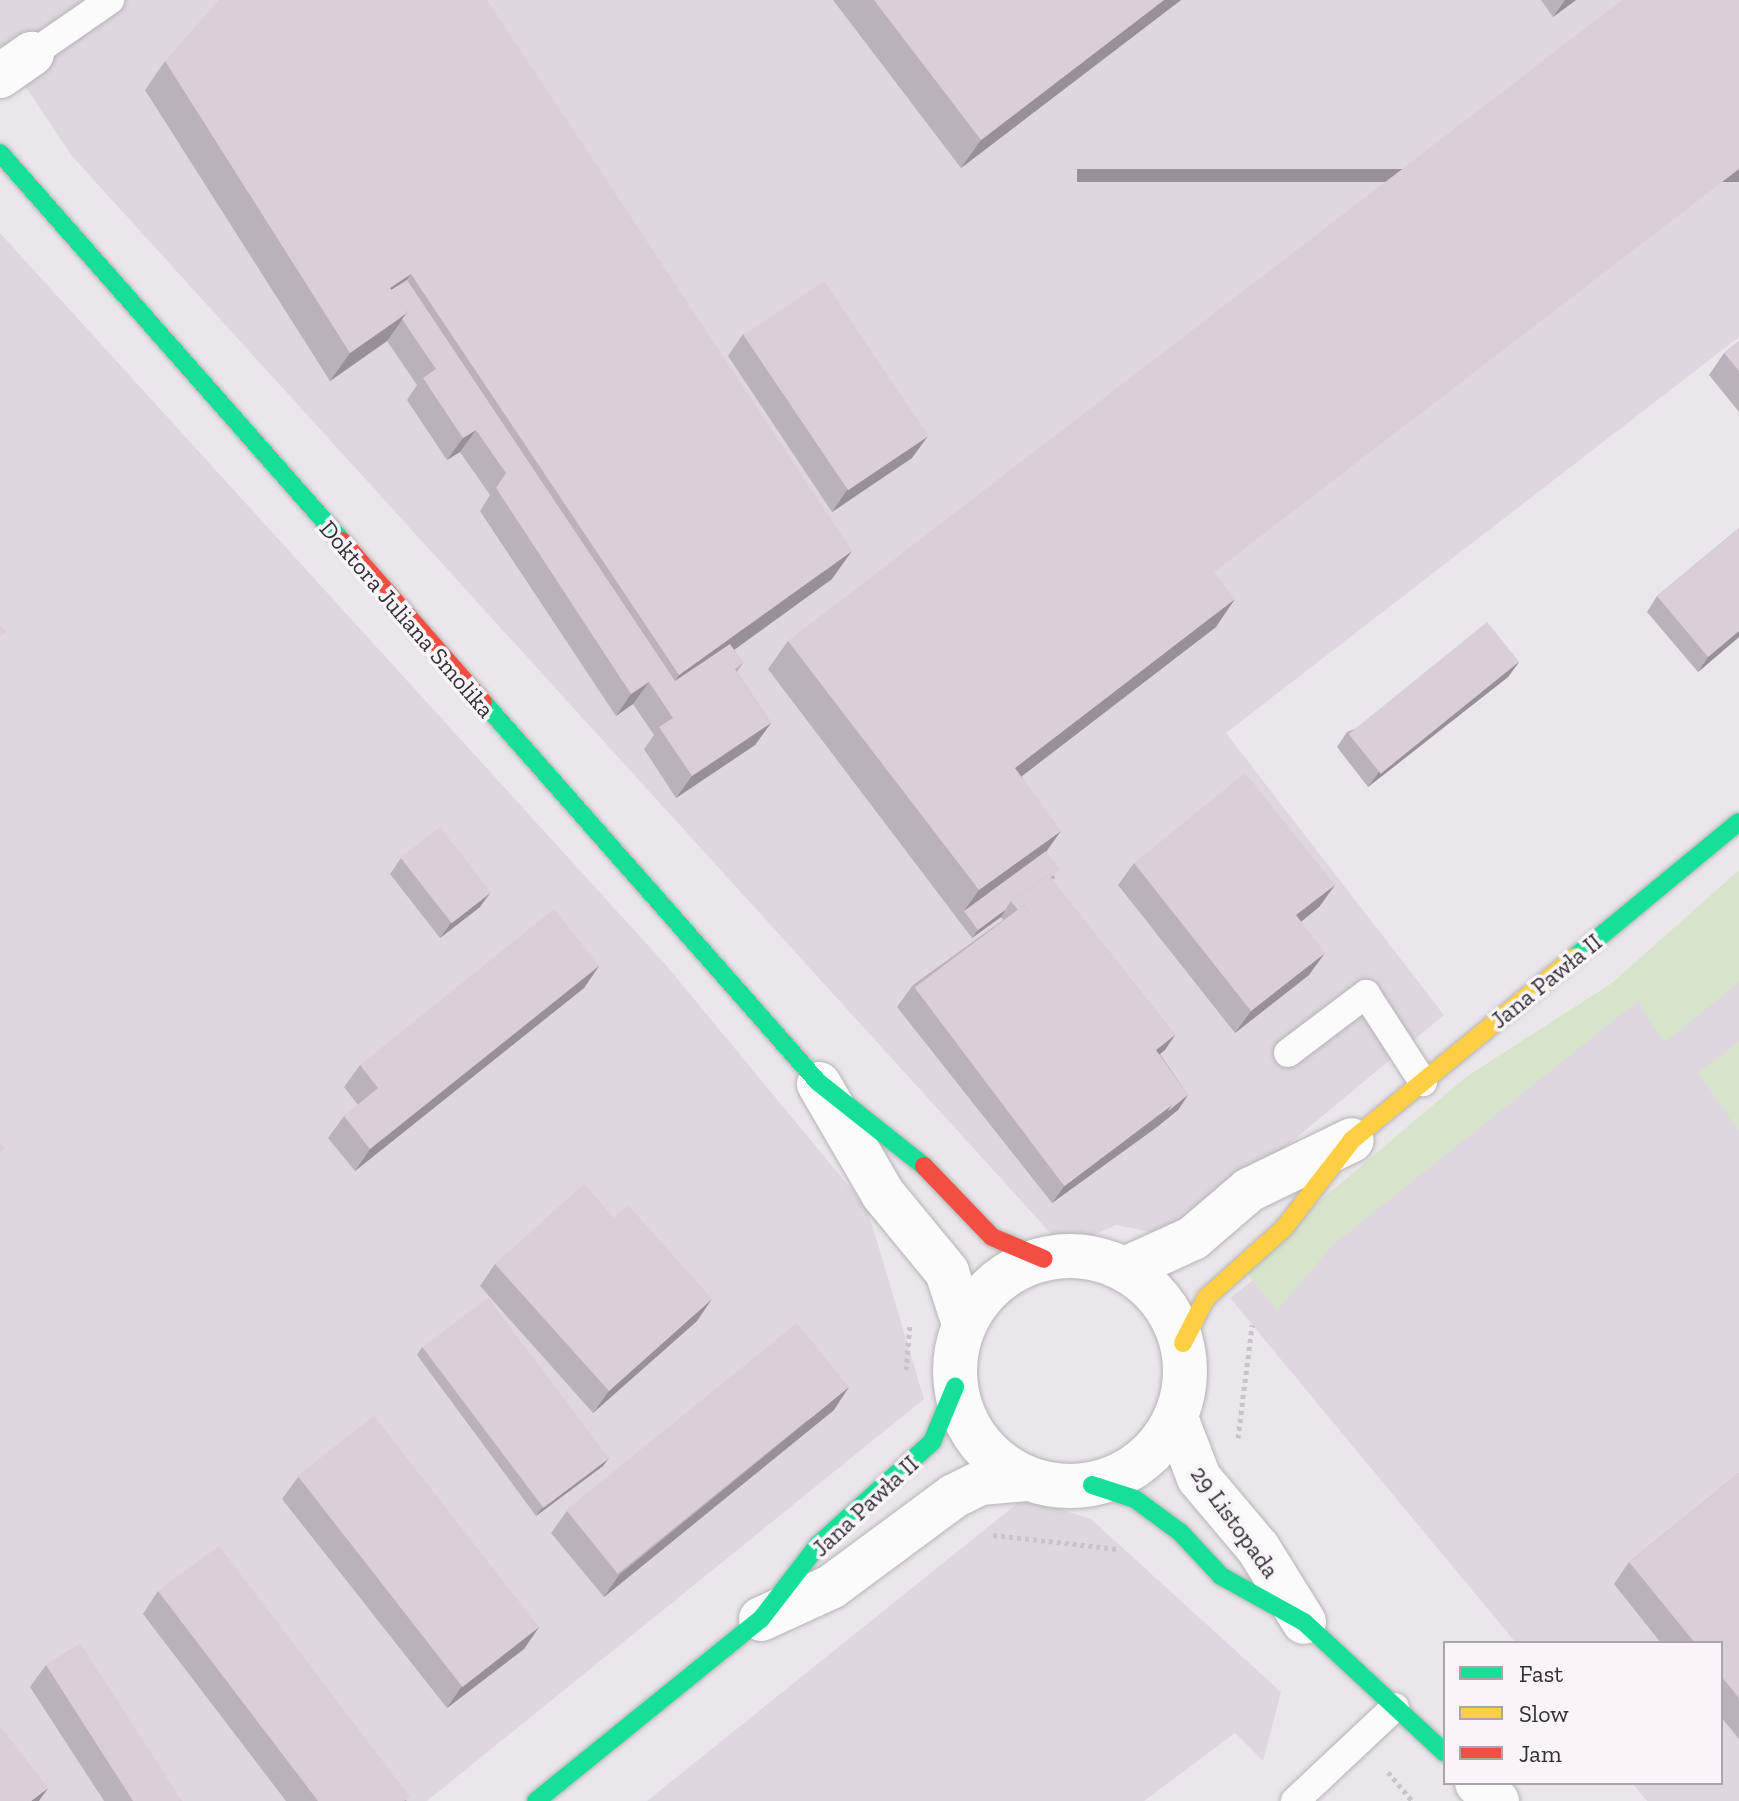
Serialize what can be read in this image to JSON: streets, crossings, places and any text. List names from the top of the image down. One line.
{"streets":{"street":["Doktora Juliana Smolika","Jana Pawła II","29 Listopada"]},"crossings":[["Doktora Juliana Smolika","Jana Pawła II"],["Doktora Juliana Smolika","29 Listopada"],["Jana Pawła II","29 Listopada"]],"legend":["Fast","Slow","Jam"]}
